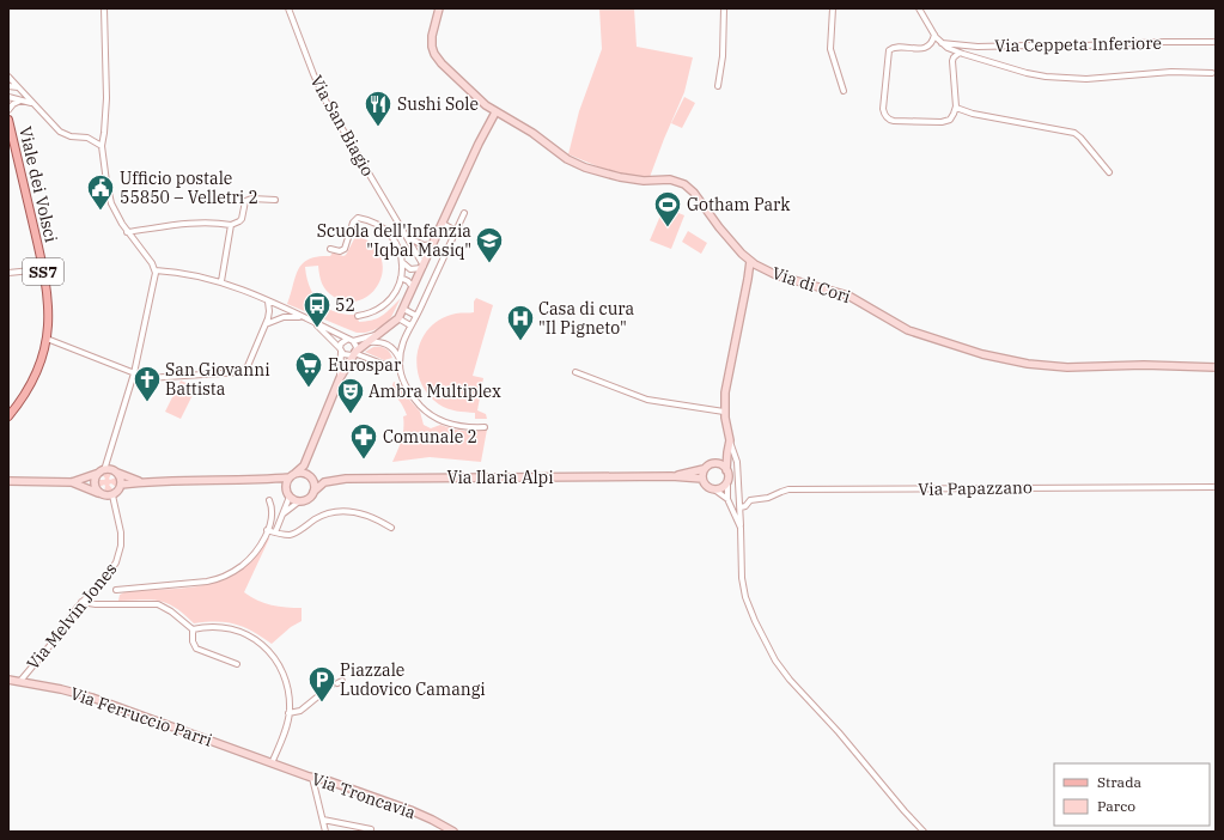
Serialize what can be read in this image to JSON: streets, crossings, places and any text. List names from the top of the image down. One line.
{"streets":{"main road":["Viale dei Volsci","SS7"],"street":["Via Ceppeta Inferiore","Via San Biagio","Via di Cori","Via Ilaria Alpi","Via Papazzano","Via Melvin Jones","Via Ferruccio Parri","Via Troncavia"]},"crossings":[["Via Melvin Jones","Via Ferruccio Parri"],["Via Ferruccio Parri","Via Troncavia"]],"places":{"restaurant":["Sushi Sole"],"public building":["Ufficio postale 55850 – Velletri 2"],"sports":["Gotham Park"],"school or university":["Scuola dell'Infanzia \"Iqbal Masiq\""],"bus stop":["52"],"hospital":["Casa di cura \"Il Pigneto\""],"supermarket":["Eurospar"],"church":["San Giovanni Battista"],"theatre":["Ambra Multiplex"],"pharmacy":["Comunale 2"],"parking":["Piazzale Ludovico Camangi"]},"legend":["Strada","Parco"]}
